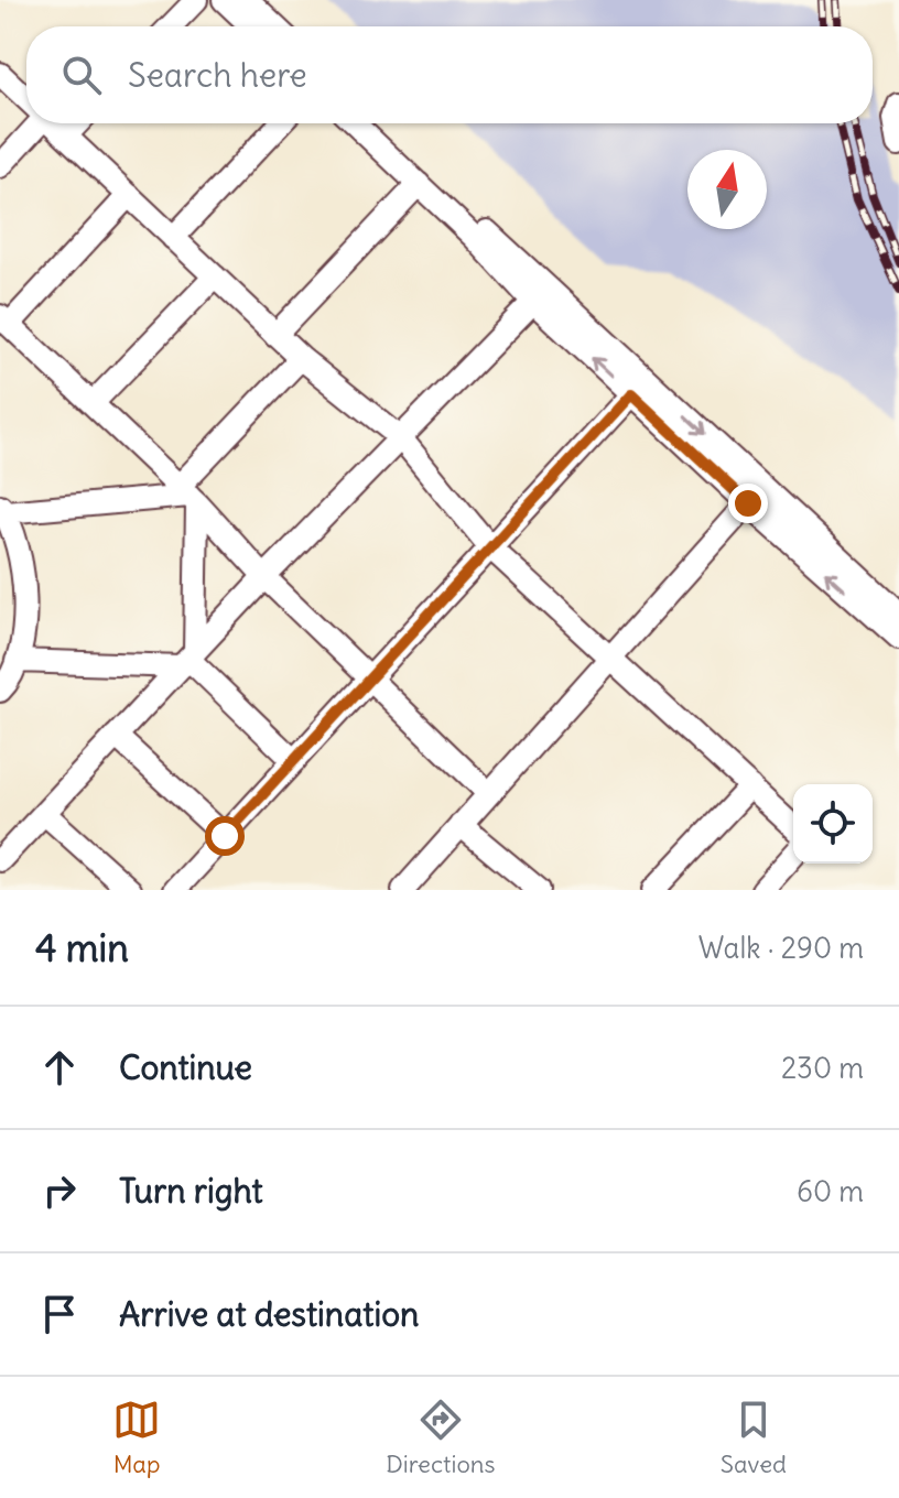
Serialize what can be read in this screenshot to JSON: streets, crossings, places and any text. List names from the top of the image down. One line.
{"north":"top","page":{"search":"Search here","heading":["4 min","Walk · 290 m"],"list":[["Continue","230 m"],["Turn right","60 m"],"Arrive at destination"],"nav":["Map","Directions","Saved"]}}
